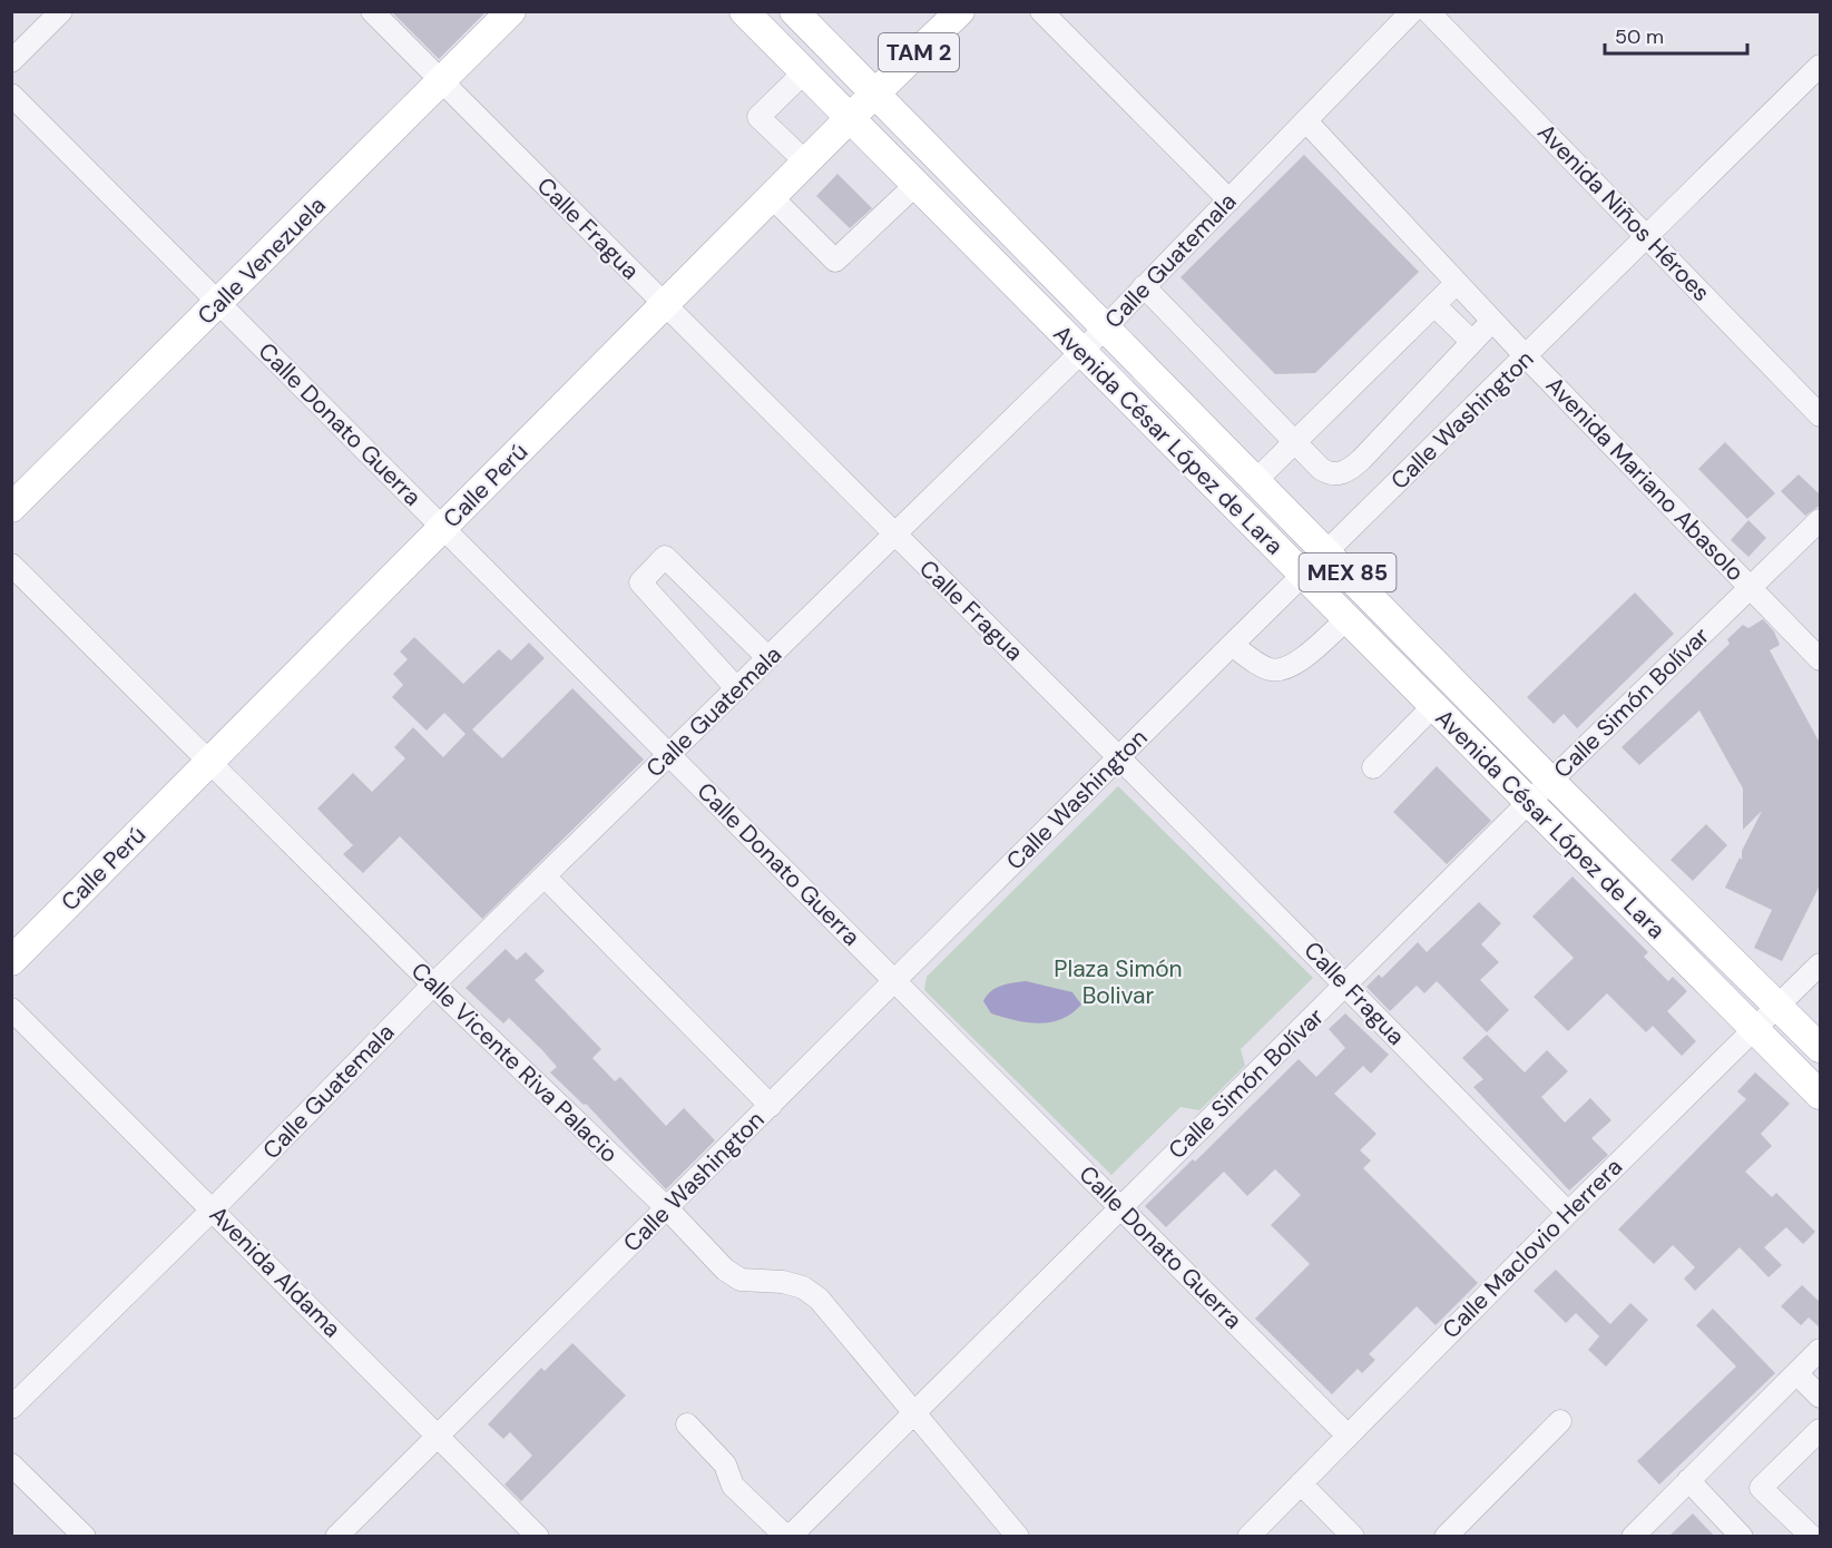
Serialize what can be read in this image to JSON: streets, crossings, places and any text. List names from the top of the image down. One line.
{"streets":{"main road":["TAM 2","Calle Venezuela","Avenida César López de Lara","Calle Perú","MEX 85"],"street":["Avenida Niños Héroes","Calle Fragua","Calle Guatemala","Calle Washington","Calle Donato Guerra","Avenida Mariano Abasolo","Calle Simón Bolívar","Calle Vicente Riva Palacio","Calle Maclovio Herrera","Avenida Aldama"]},"crossings":[["Avenida Niños Héroes","Calle Washington"],["Calle Fragua","Calle Venezuela"],["Calle Fragua","Calle Guatemala"],["Calle Fragua","Calle Washington"],["Calle Fragua","Calle Perú"],["Calle Fragua","Calle Simón Bolívar"],["Calle Fragua","Calle Maclovio Herrera"],["Calle Venezuela","Calle Donato Guerra"],["Calle Guatemala","Calle Donato Guerra"],["Calle Guatemala","Avenida César López de Lara"],["Calle Guatemala","Avenida Mariano Abasolo"],["Calle Guatemala","Calle Vicente Riva Palacio"],["Calle Guatemala","Avenida Aldama"],["Calle Washington","Calle Donato Guerra"],["Calle Washington","Avenida César López de Lara"],["Calle Washington","Avenida Mariano Abasolo"],["Calle Washington","Calle Vicente Riva Palacio"],["Calle Washington","Avenida Aldama"],["Calle Donato Guerra","Calle Perú"],["Calle Donato Guerra","Calle Simón Bolívar"],["Calle Donato Guerra","Calle Maclovio Herrera"],["Avenida César López de Lara","Calle Perú"],["Avenida César López de Lara","Calle Simón Bolívar"],["Avenida César López de Lara","Calle Maclovio Herrera"],["Avenida Mariano Abasolo","Calle Simón Bolívar"],["Calle Perú","Calle Vicente Riva Palacio"],["Calle Simón Bolívar","Calle Vicente Riva Palacio"]],"parks":["Plaza Simón Bolivar"],"scale_bar":"50 m"}
